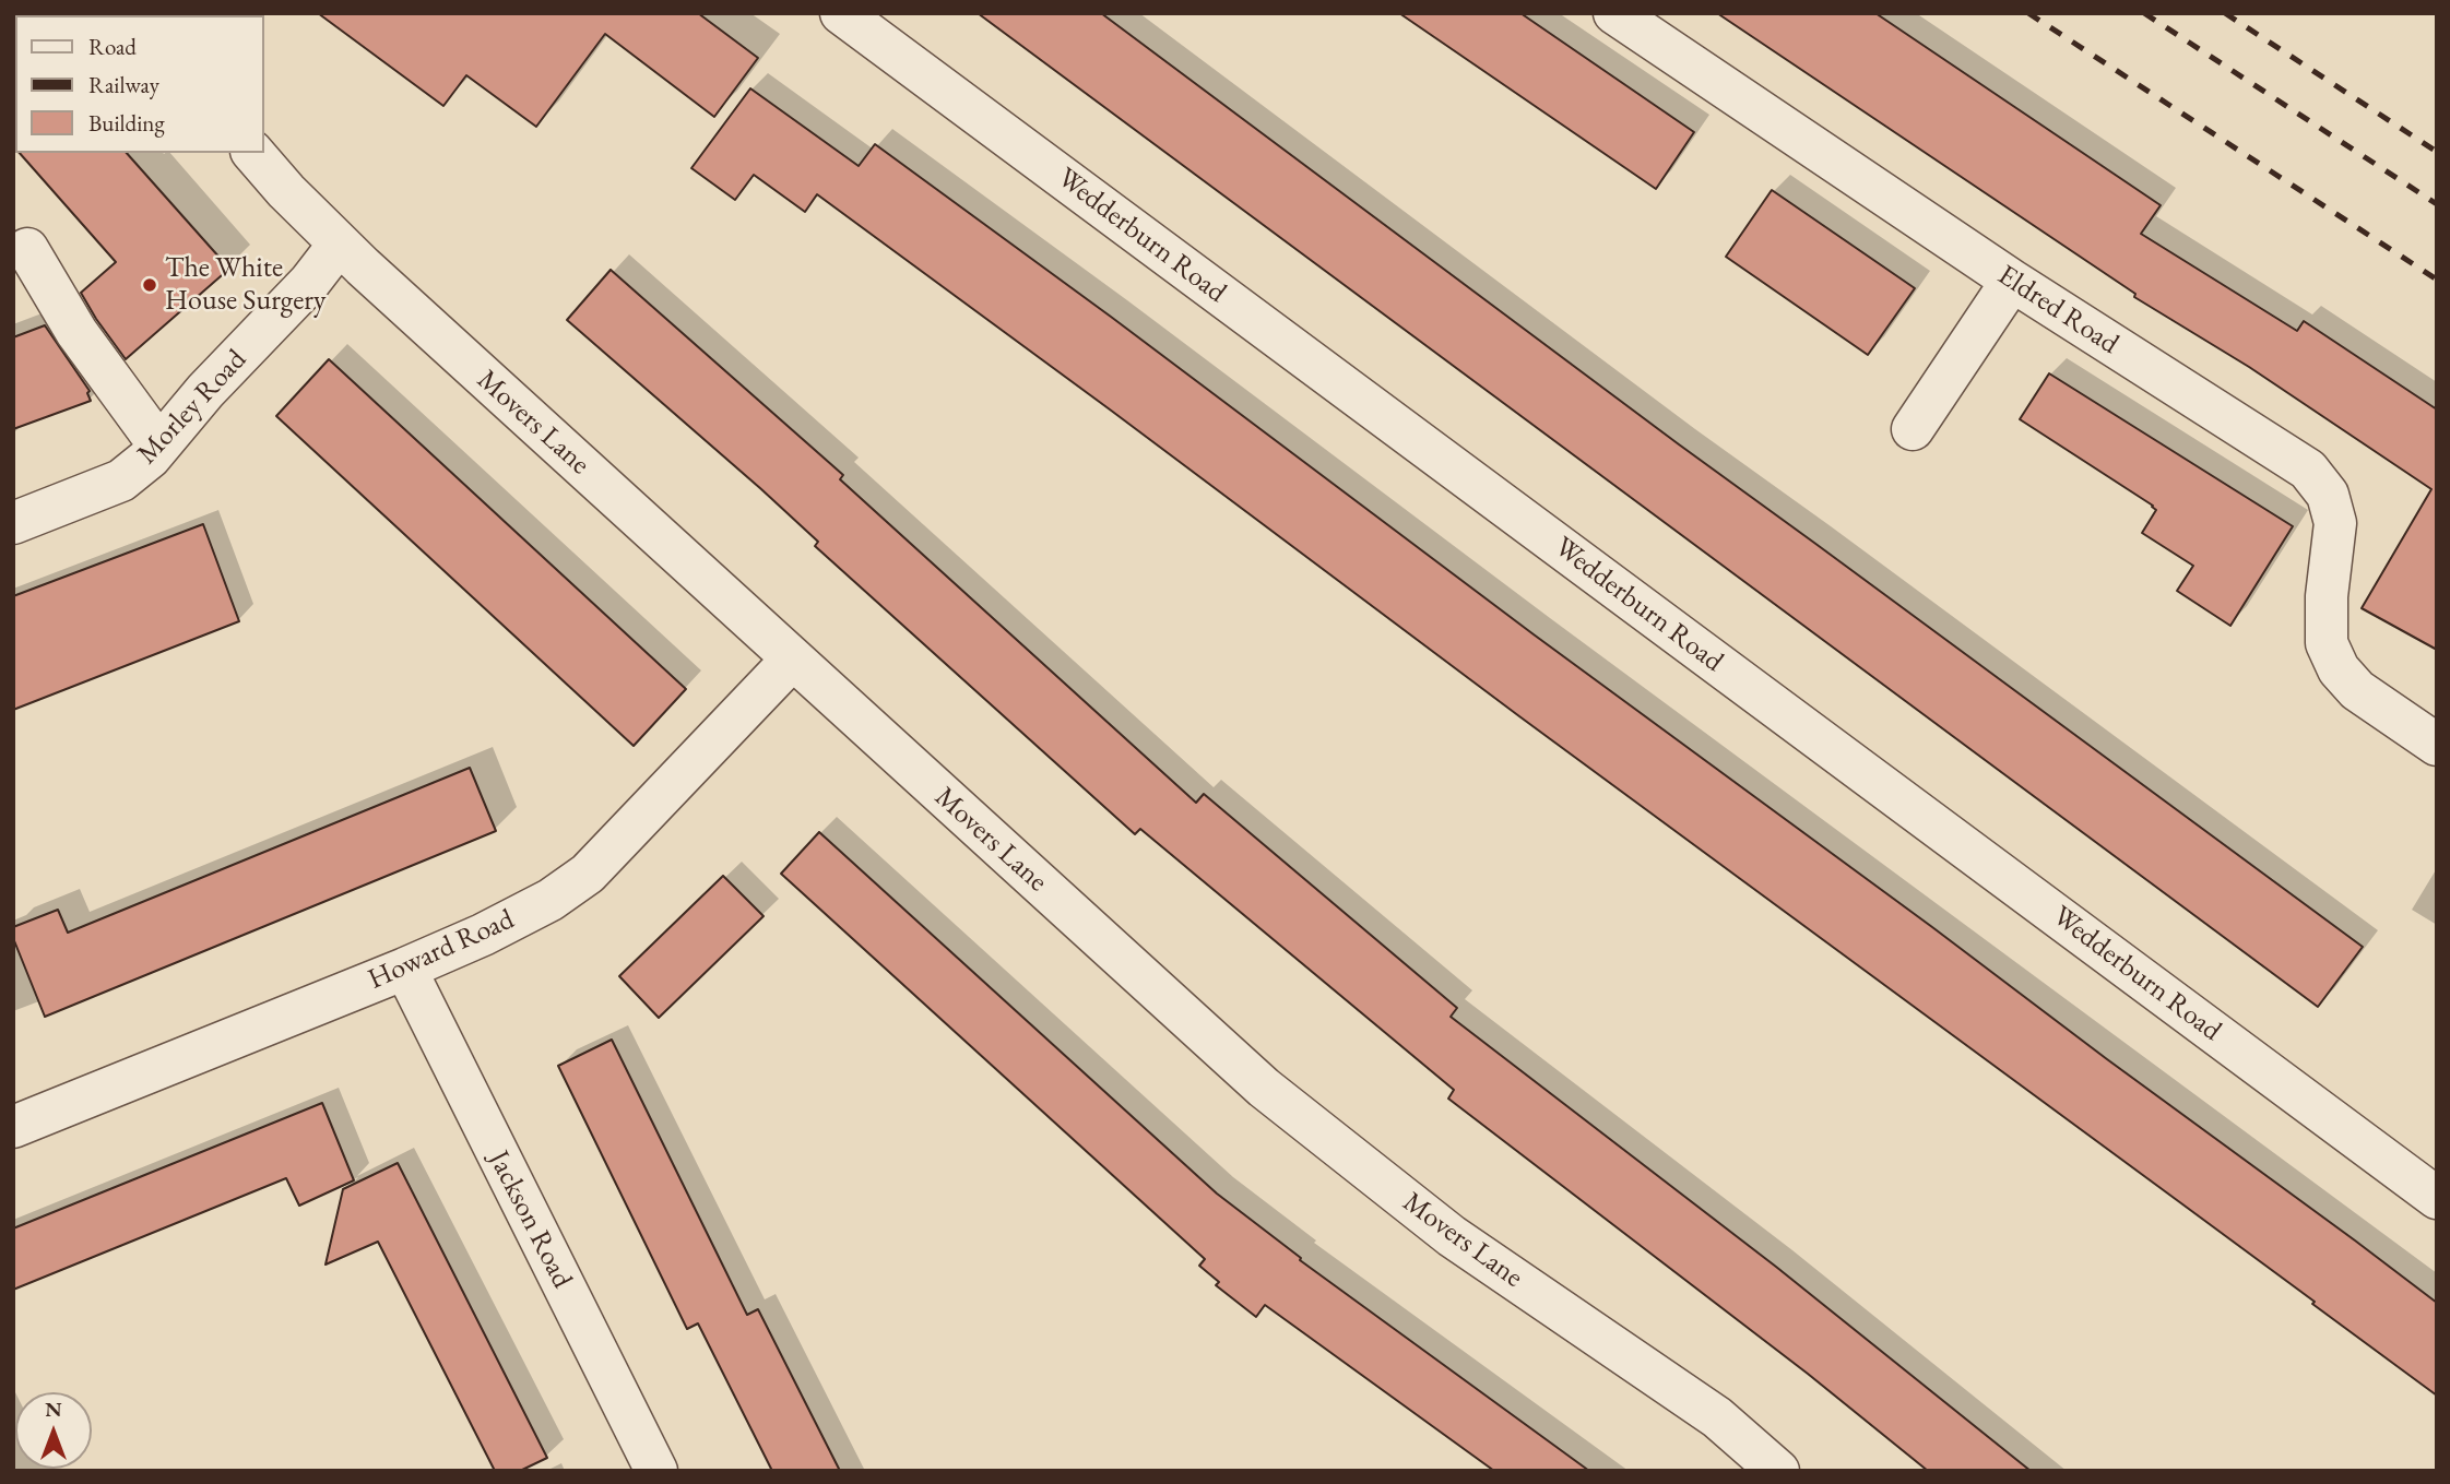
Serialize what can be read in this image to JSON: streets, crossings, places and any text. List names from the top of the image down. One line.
{"streets":{"street":["Wedderburn Road","Eldred Road","Morley Road","Movers Lane","Howard Road","Jackson Road"]},"crossings":[["Morley Road","Movers Lane"],["Movers Lane","Howard Road"],["Howard Road","Jackson Road"]],"places":["The White House Surgery"],"legend":["Road","Railway","Building"],"north":"top"}
